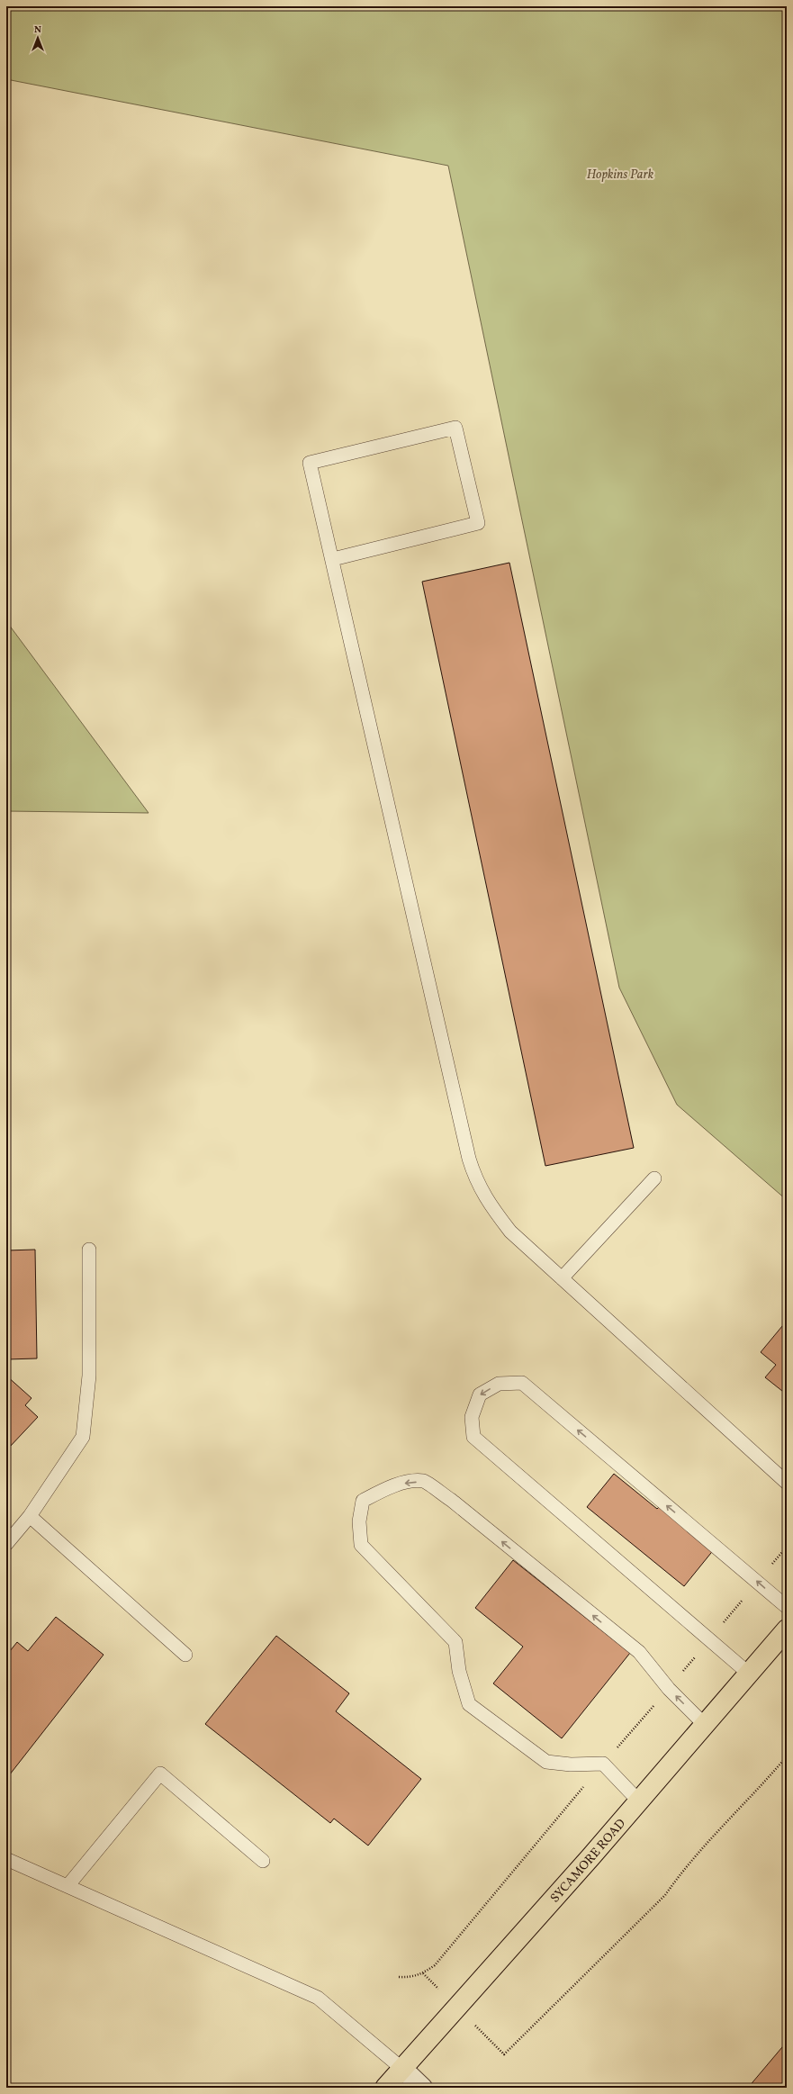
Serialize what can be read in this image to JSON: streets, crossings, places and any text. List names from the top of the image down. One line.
{"streets":{"main road":["SYCAMORE ROAD"]},"parks":["Hopkins Park"],"north":"top"}
